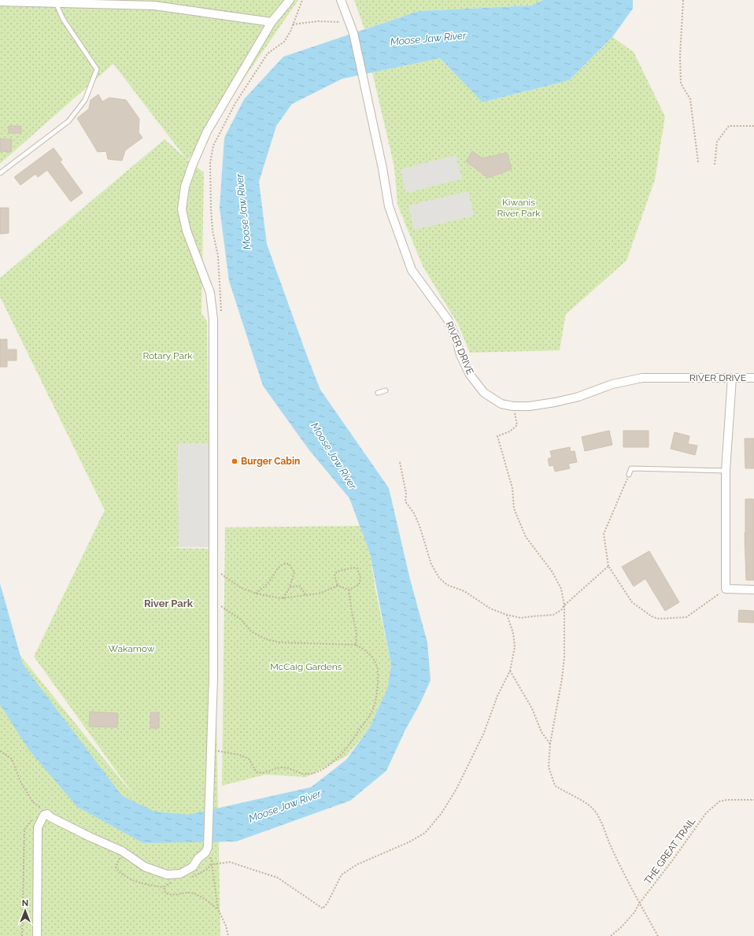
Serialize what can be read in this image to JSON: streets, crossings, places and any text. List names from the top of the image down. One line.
{"streets":{"street":["RIVER DRIVE"],"path":["THE GREAT TRAIL"]},"districts":["River Park"],"water":["Moose Jaw River"],"parks":["Kiwanis River Park","Rotary Park","Wakamow","McCaig Gardens"],"places":["Burger Cabin"],"north":"top"}
